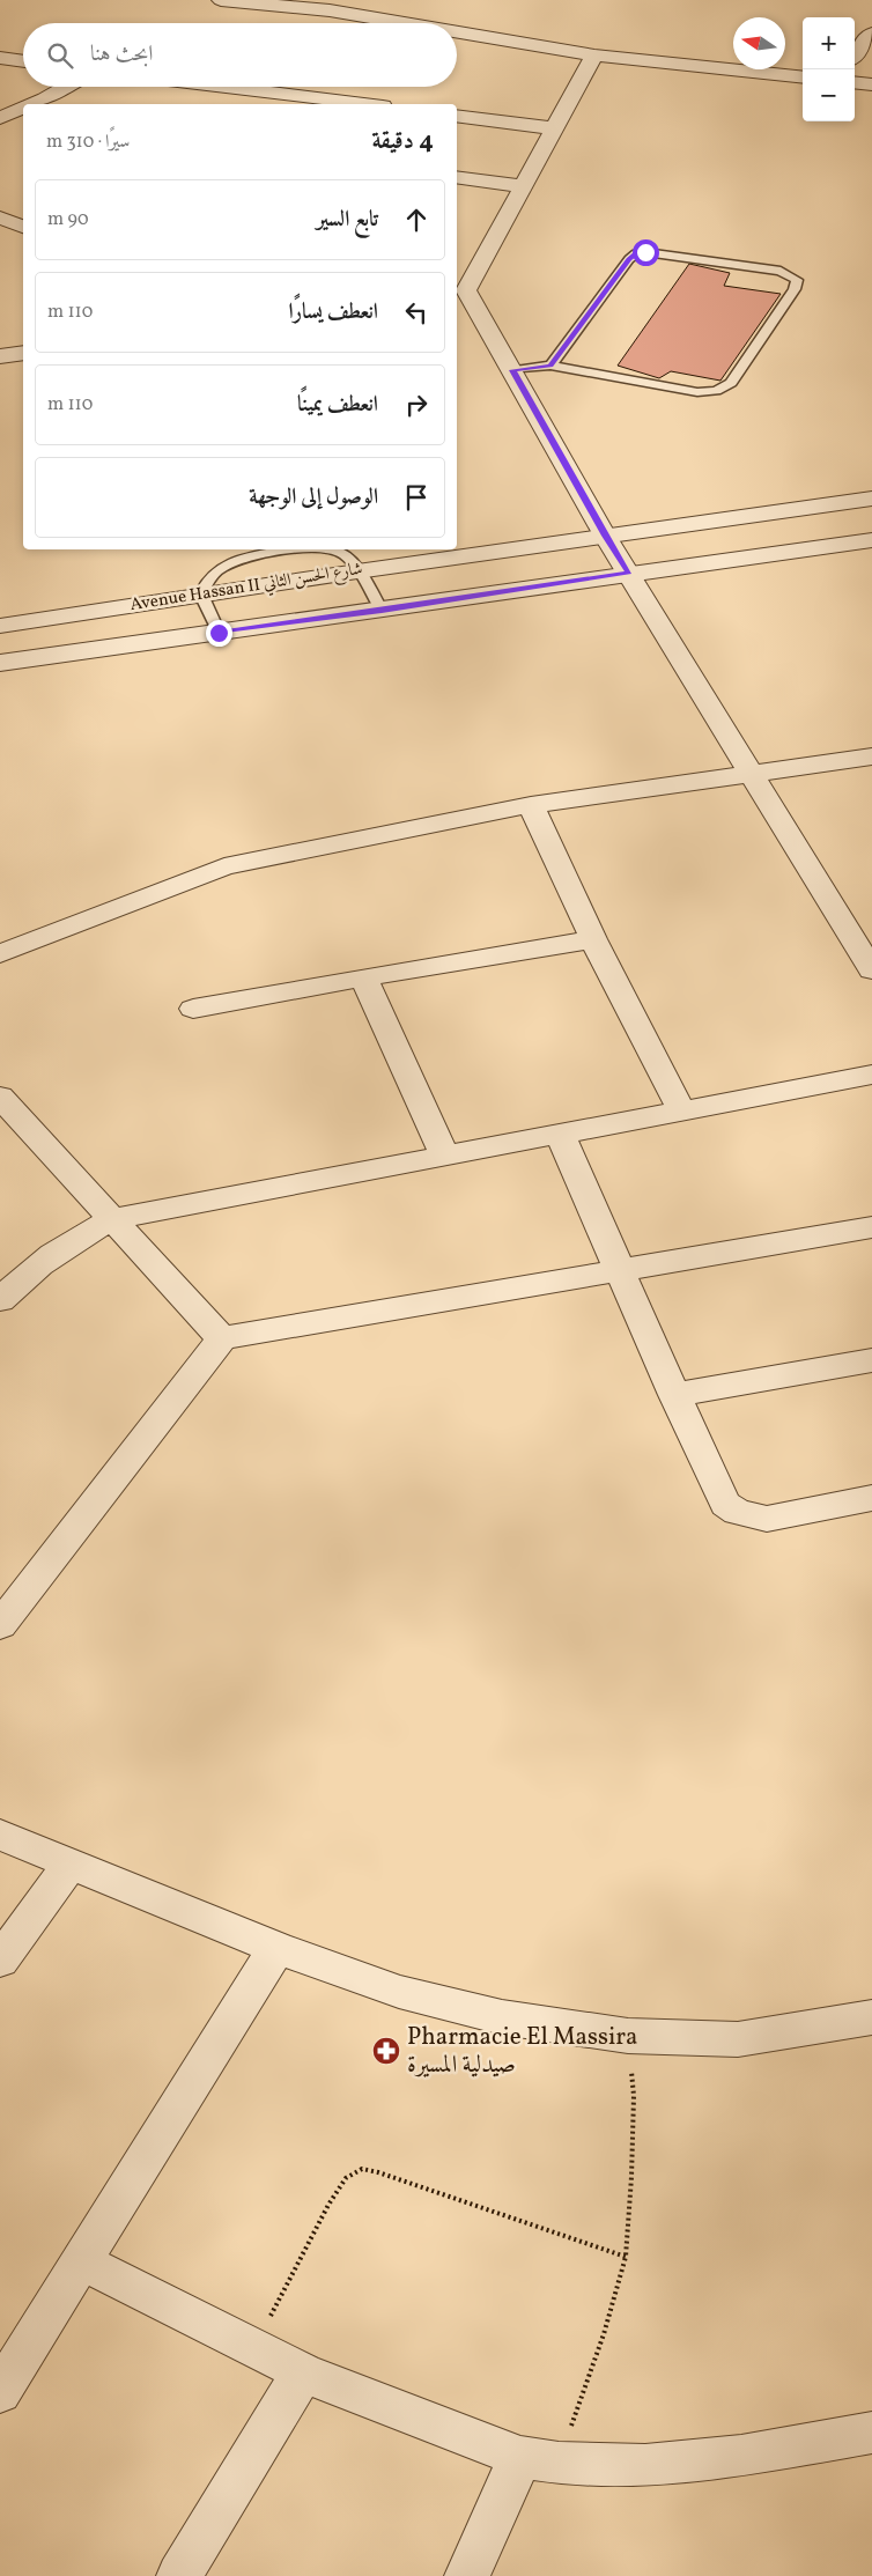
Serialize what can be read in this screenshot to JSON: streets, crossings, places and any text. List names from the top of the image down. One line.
{"streets":{"street":["Avenue Hassan II شارع الحسن الثاني"]},"places":{"pharmacy":["Pharmacie El Massira صيدلية المسيرة"]},"north":"left","page":{"map_buttons":["+","−"],"search":"ابحث هنا","heading":["4 دقيقة","سيرًا · 310 m"],"list":[["تابع السير","90 m"],["انعطف يسارًا","110 m"],["انعطف يمينًا","110 m"],"الوصول إلى الوجهة"]}}
